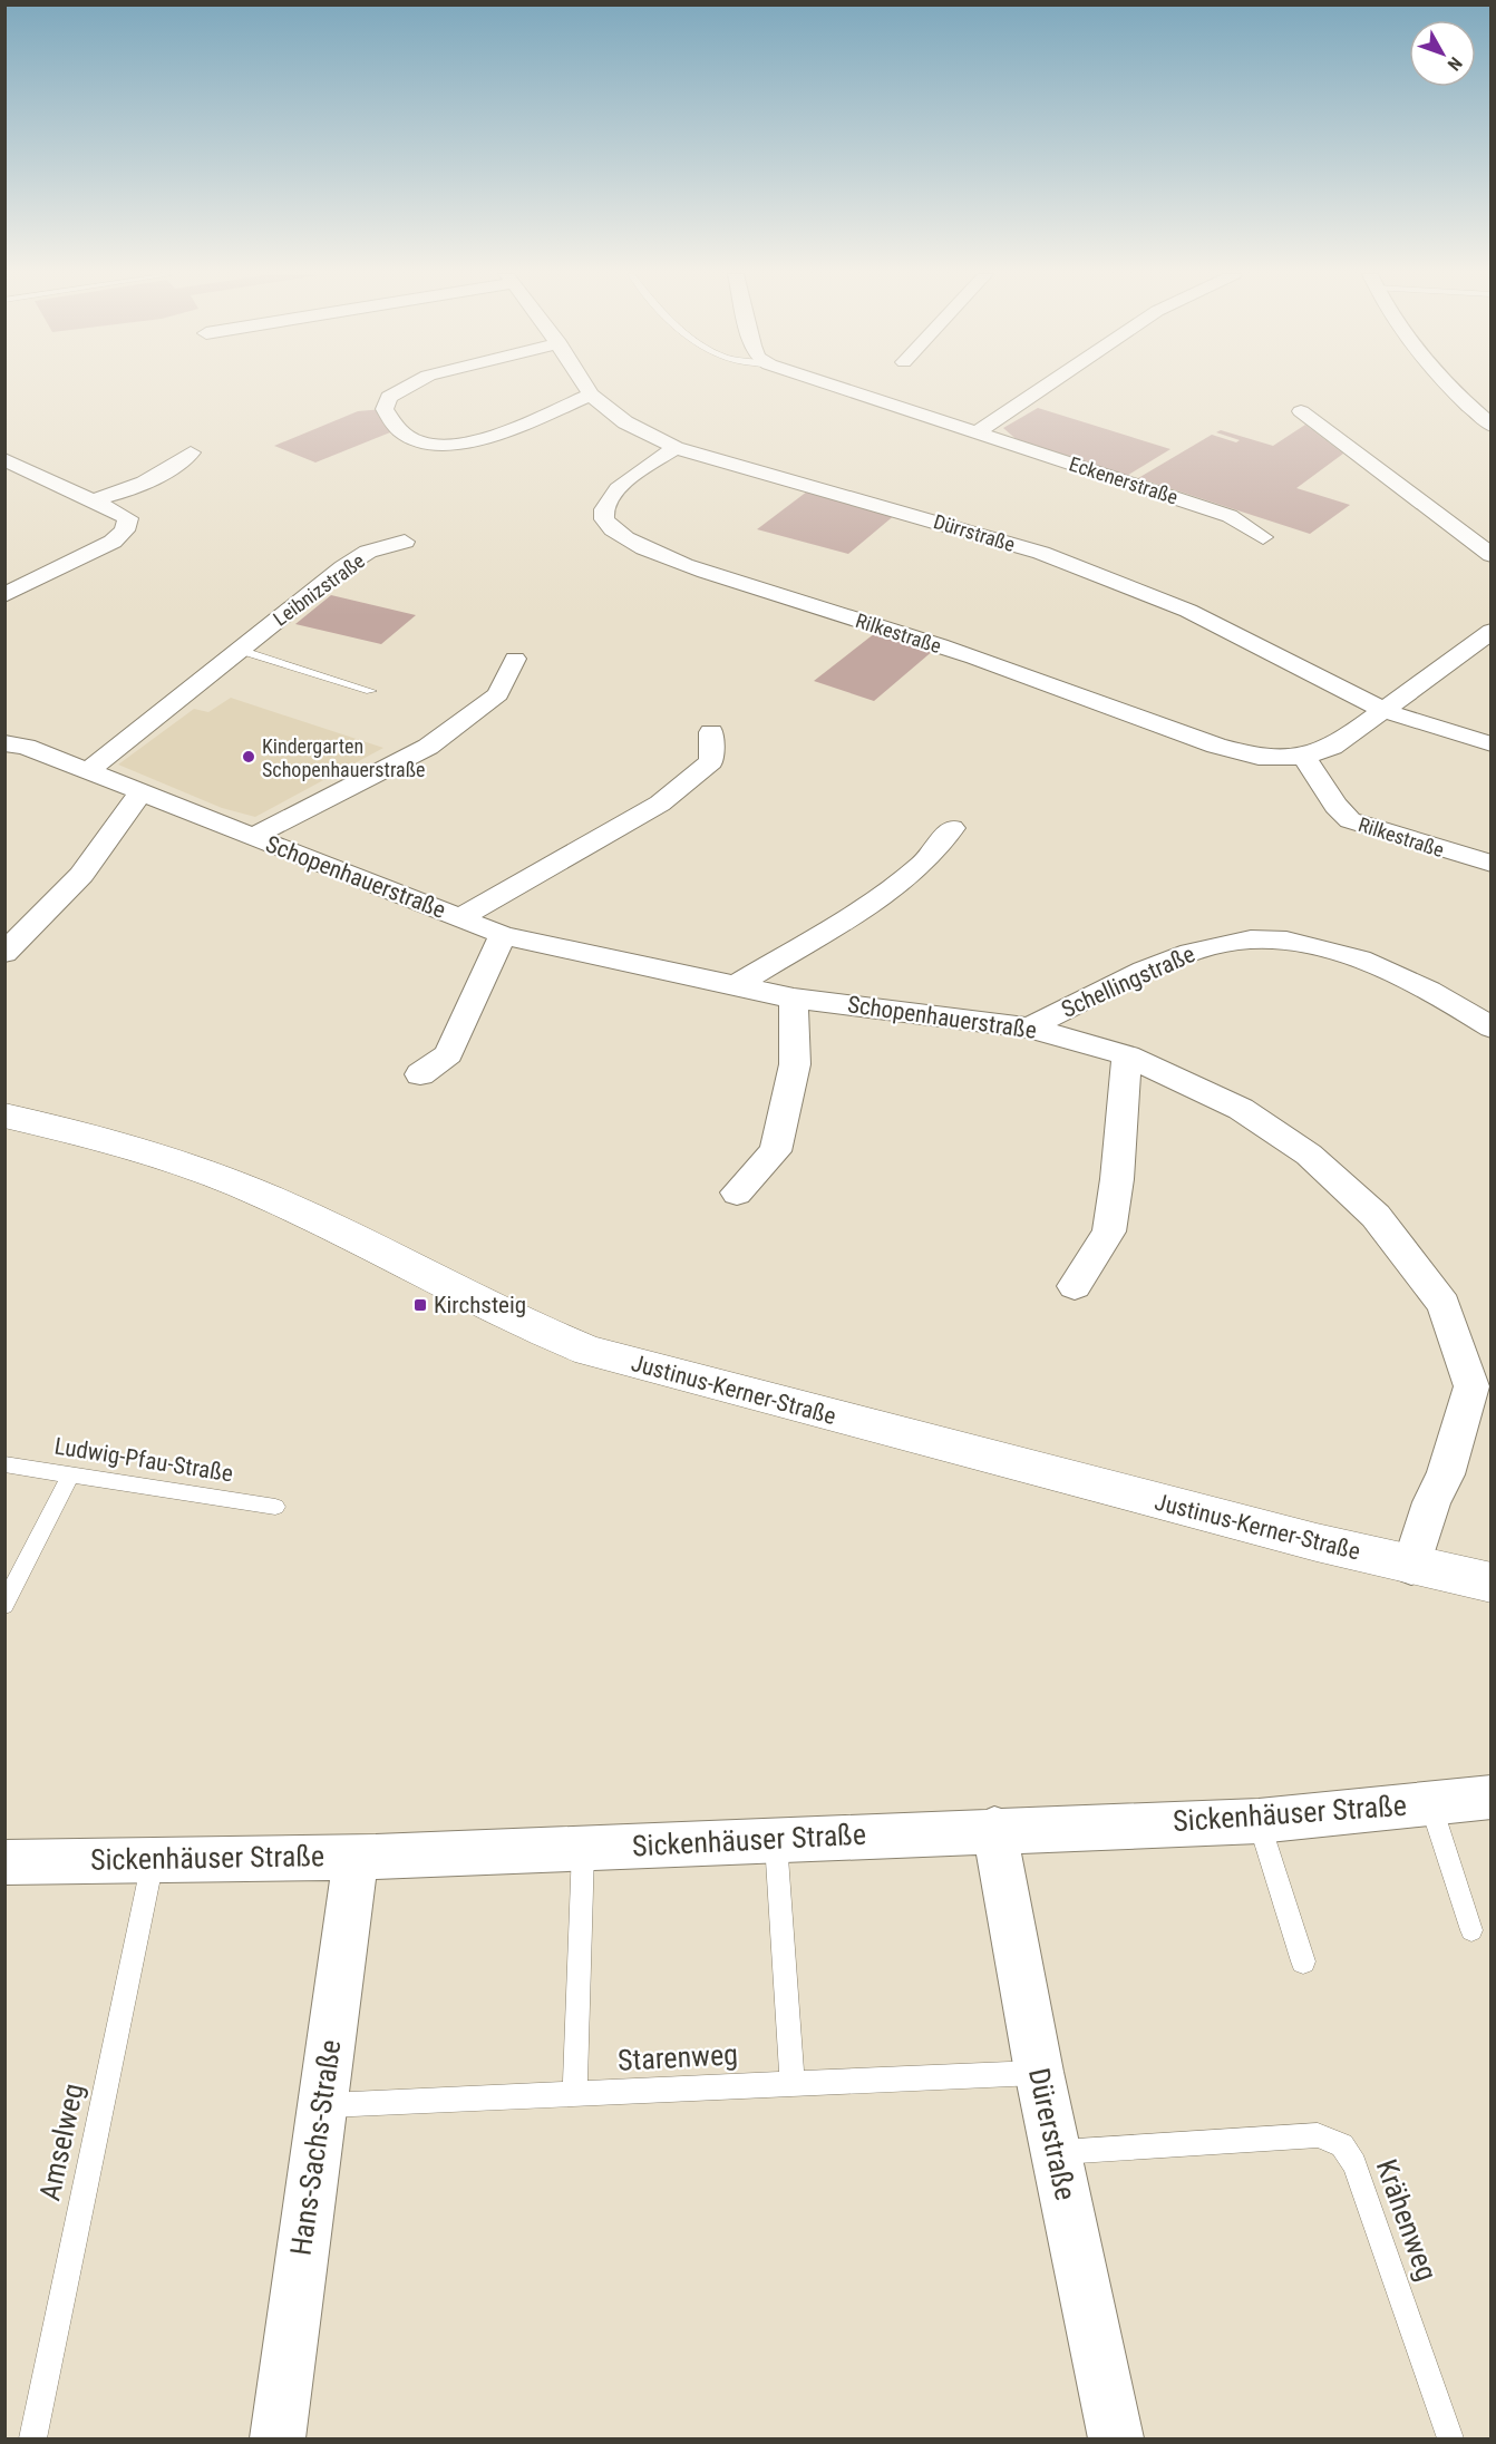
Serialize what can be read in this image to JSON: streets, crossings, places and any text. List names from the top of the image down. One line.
{"streets":{"street":["Eckenerstraße","Dürrstraße","Leibnizstraße","Rilkestraße","Schopenhauerstraße","Schellingstraße","Justinus-Kerner-Straße","Sickenhäuser Straße","Dürerstraße","Hans-Sachs-Straße"],"lane":["Ludwig-Pfau-Straße","Starenweg","Amselweg","Krähenweg"]},"crossings":[["Dürrstraße","Rilkestraße"],["Leibnizstraße","Schopenhauerstraße"],["Schopenhauerstraße","Schellingstraße"],["Schopenhauerstraße","Justinus-Kerner-Straße"],["Sickenhäuser Straße","Dürerstraße"],["Sickenhäuser Straße","Amselweg"],["Sickenhäuser Straße","Hans-Sachs-Straße"],["Starenweg","Dürerstraße"],["Starenweg","Hans-Sachs-Straße"],["Dürerstraße","Krähenweg"]],"places":{"other":["Kindergarten Schopenhauerstraße"],"transit":["Kirchsteig"]},"north":"bottom right"}
